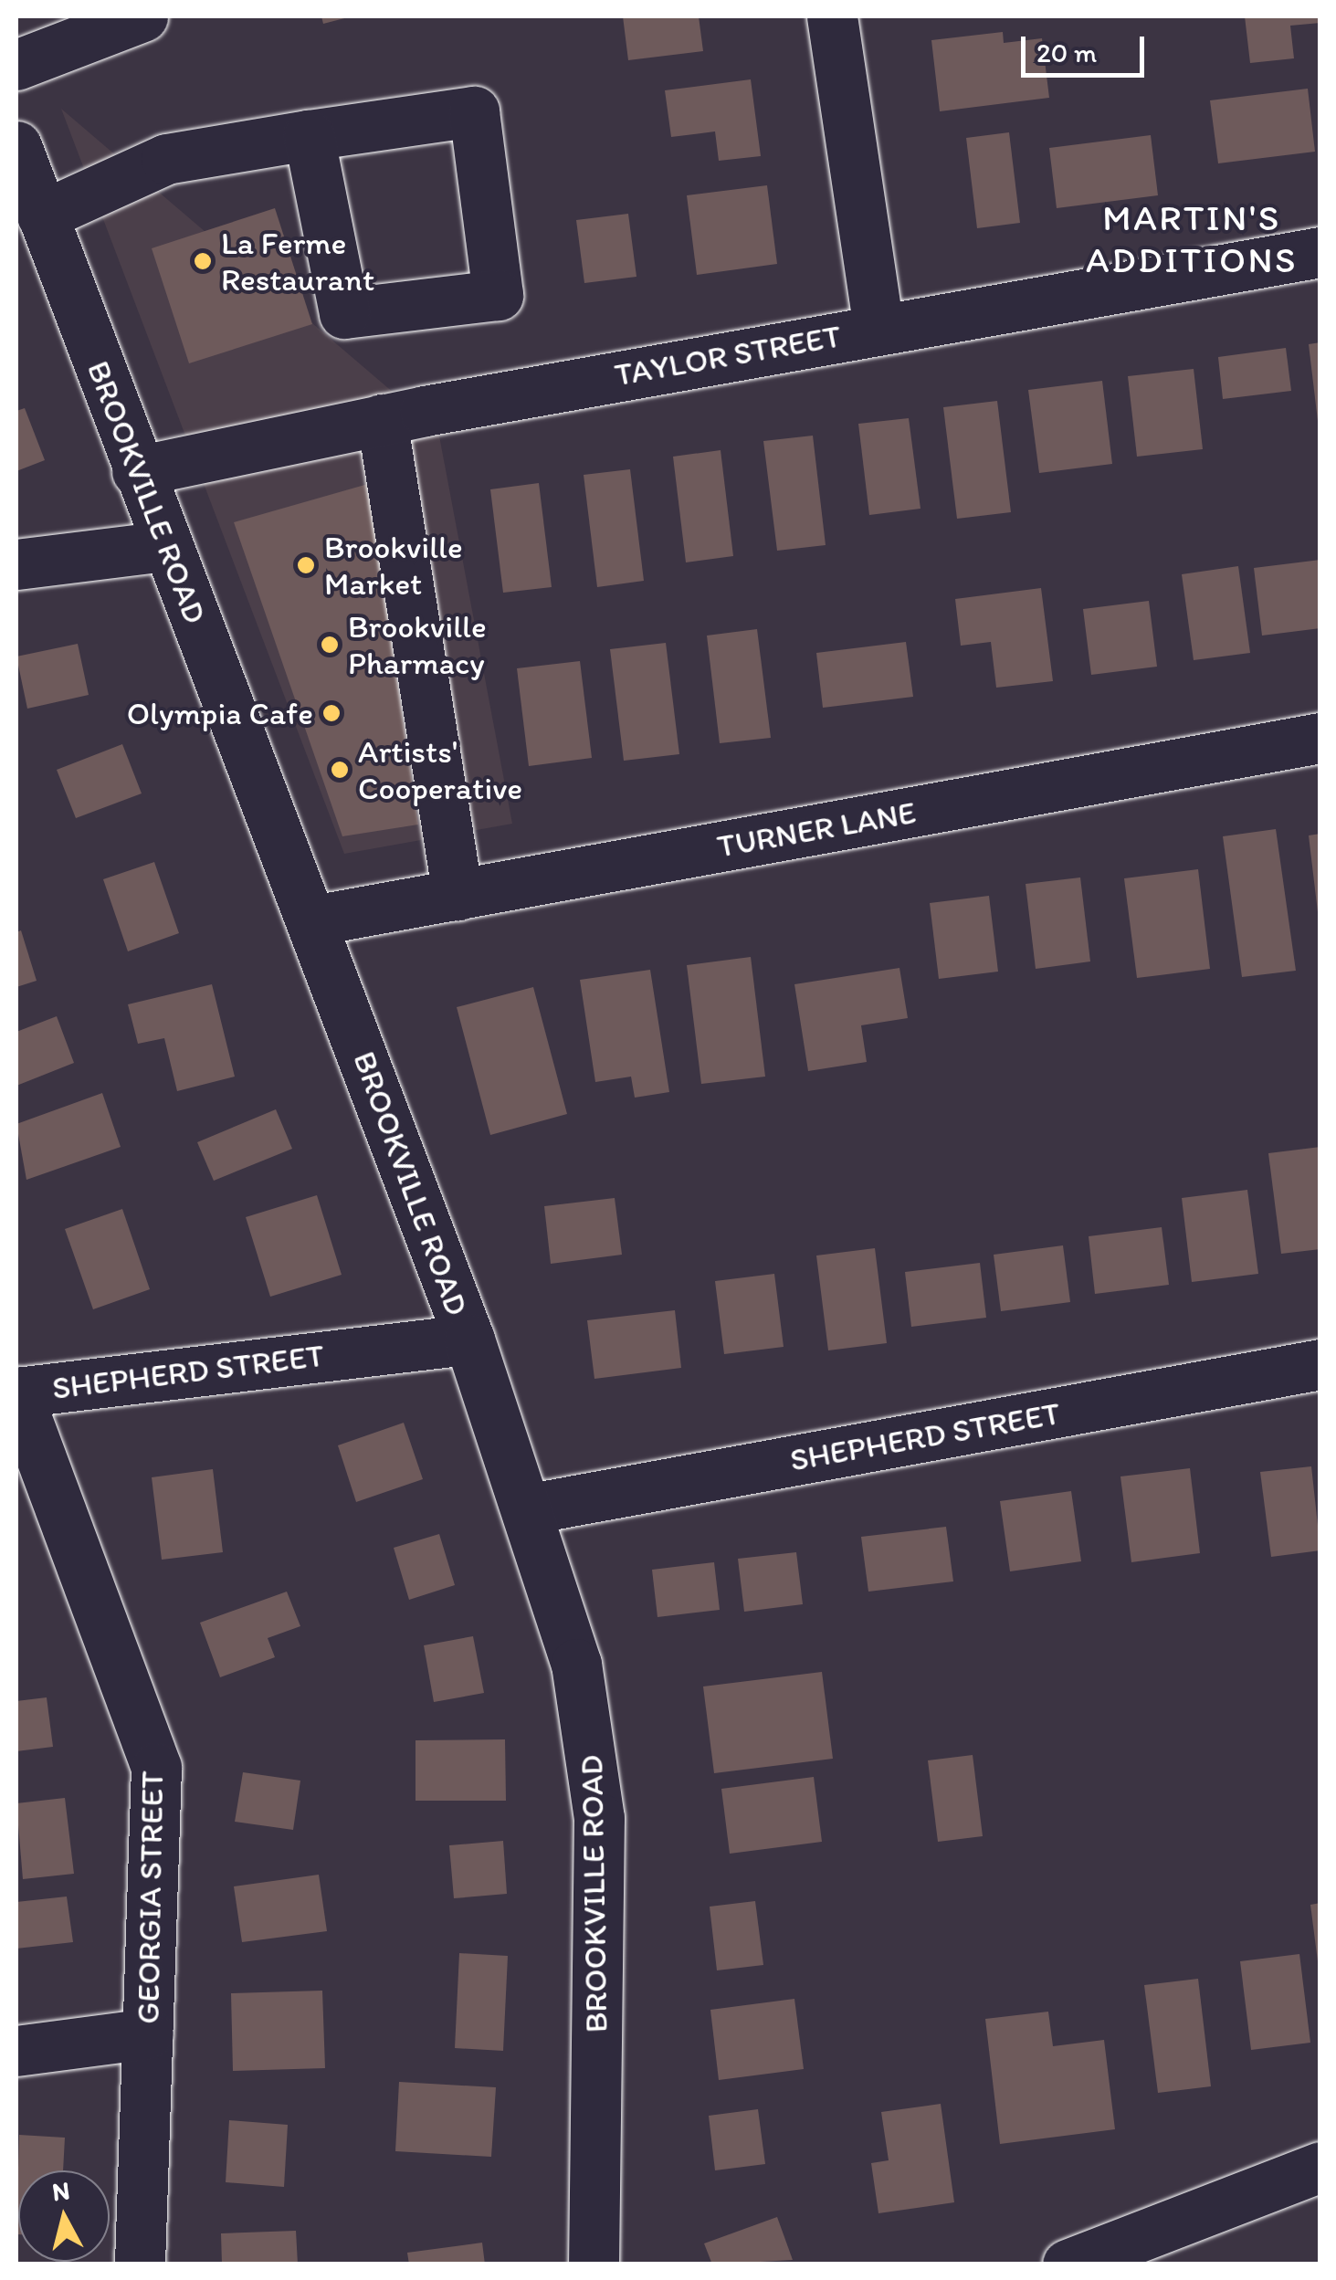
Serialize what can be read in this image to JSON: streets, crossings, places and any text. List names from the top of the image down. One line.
{"streets":{"street":["TAYLOR STREET","BROOKVILLE ROAD","TURNER LANE","SHEPHERD STREET","GEORGIA STREET"]},"crossings":[["TAYLOR STREET","BROOKVILLE ROAD"],["BROOKVILLE ROAD","TURNER LANE"],["BROOKVILLE ROAD","SHEPHERD STREET"],["SHEPHERD STREET","GEORGIA STREET"]],"districts":["MARTIN'S ADDITIONS"],"places":["La Ferme Restaurant","Brookville Market","Brookville Pharmacy","Olympia Cafe","Artists' Cooperative"],"scale_bar":"20 m","north":"top"}
